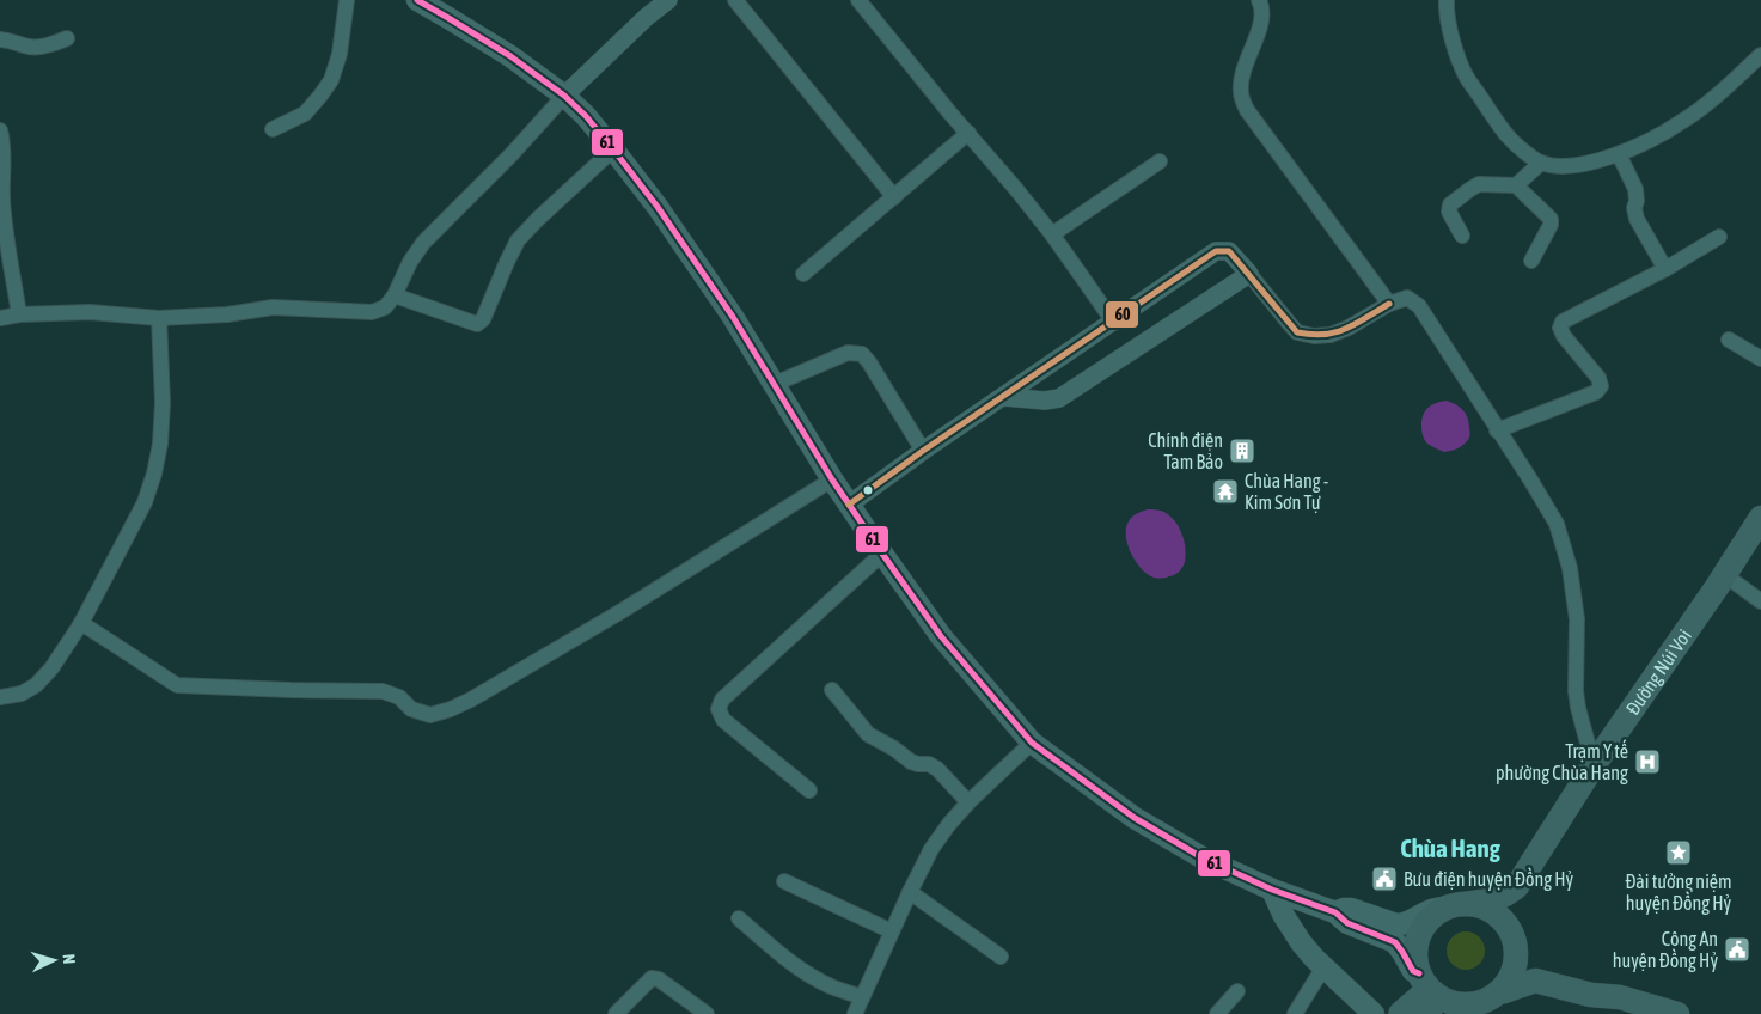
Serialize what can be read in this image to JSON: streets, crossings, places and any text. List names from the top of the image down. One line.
{"streets":{"main road":["Đường Núi Voi"]},"districts":["Chùa Hang"],"places":{"building":["Chính điện Tam Bảo"],"temple":["Chùa Hang - Kim Sơn Tự"],"hospital":["Trạm Y tế phường Chùa Hang"],"place":["Đài tưởng niệm huyện Đồng Hỷ"],"public building":["Bưu điện huyện Đồng Hỷ","Công An huyện Đồng Hỷ"]},"lines":["transit line 61","transit line 60"],"north":"right"}
